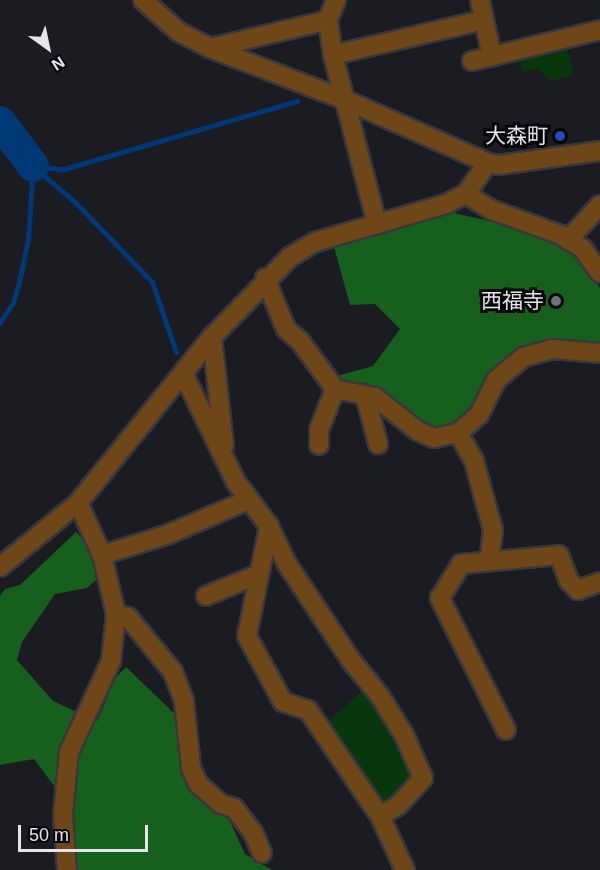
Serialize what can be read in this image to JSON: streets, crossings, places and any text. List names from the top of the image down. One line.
{"places":["大森町","西福寺"],"scale_bar":"50 m","north":"bottom right"}
